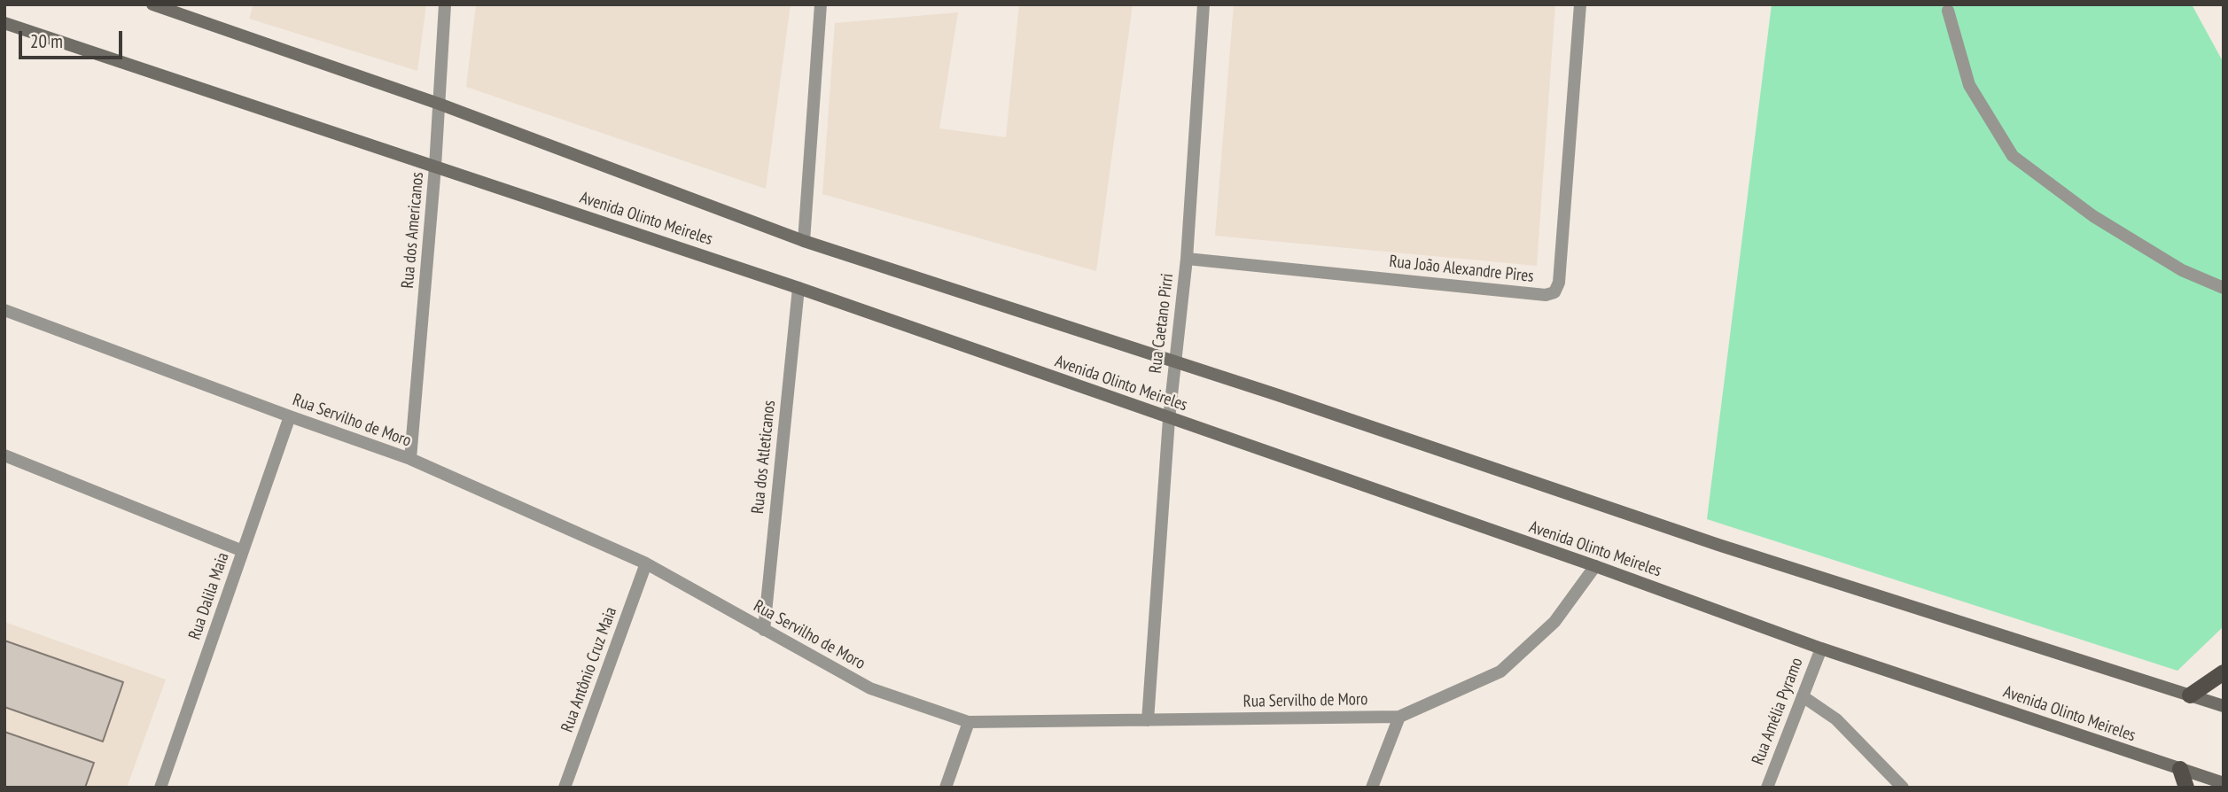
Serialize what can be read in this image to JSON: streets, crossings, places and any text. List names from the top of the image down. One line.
{"streets":{"main road":["Avenida Olinto Meireles"],"street":["Rua dos Americanos","Rua João Alexandre Pires","Rua Caetano Pirri","Rua Servilho de Moro","Rua dos Atleticanos","Rua Dalila Maia","Rua Antônio Cruz Maia","Rua Amélia Pyramo"]},"crossings":[["Avenida Olinto Meireles","Rua dos Americanos"],["Avenida Olinto Meireles","Rua Caetano Pirri"],["Avenida Olinto Meireles","Rua Servilho de Moro"],["Avenida Olinto Meireles","Rua dos Atleticanos"],["Avenida Olinto Meireles","Rua Amélia Pyramo"],["Rua dos Americanos","Rua Servilho de Moro"],["Rua João Alexandre Pires","Rua Caetano Pirri"],["Rua Caetano Pirri","Rua Servilho de Moro"],["Rua Servilho de Moro","Rua dos Atleticanos"],["Rua Servilho de Moro","Rua Dalila Maia"],["Rua Servilho de Moro","Rua Antônio Cruz Maia"]],"scale_bar":"20 m"}
